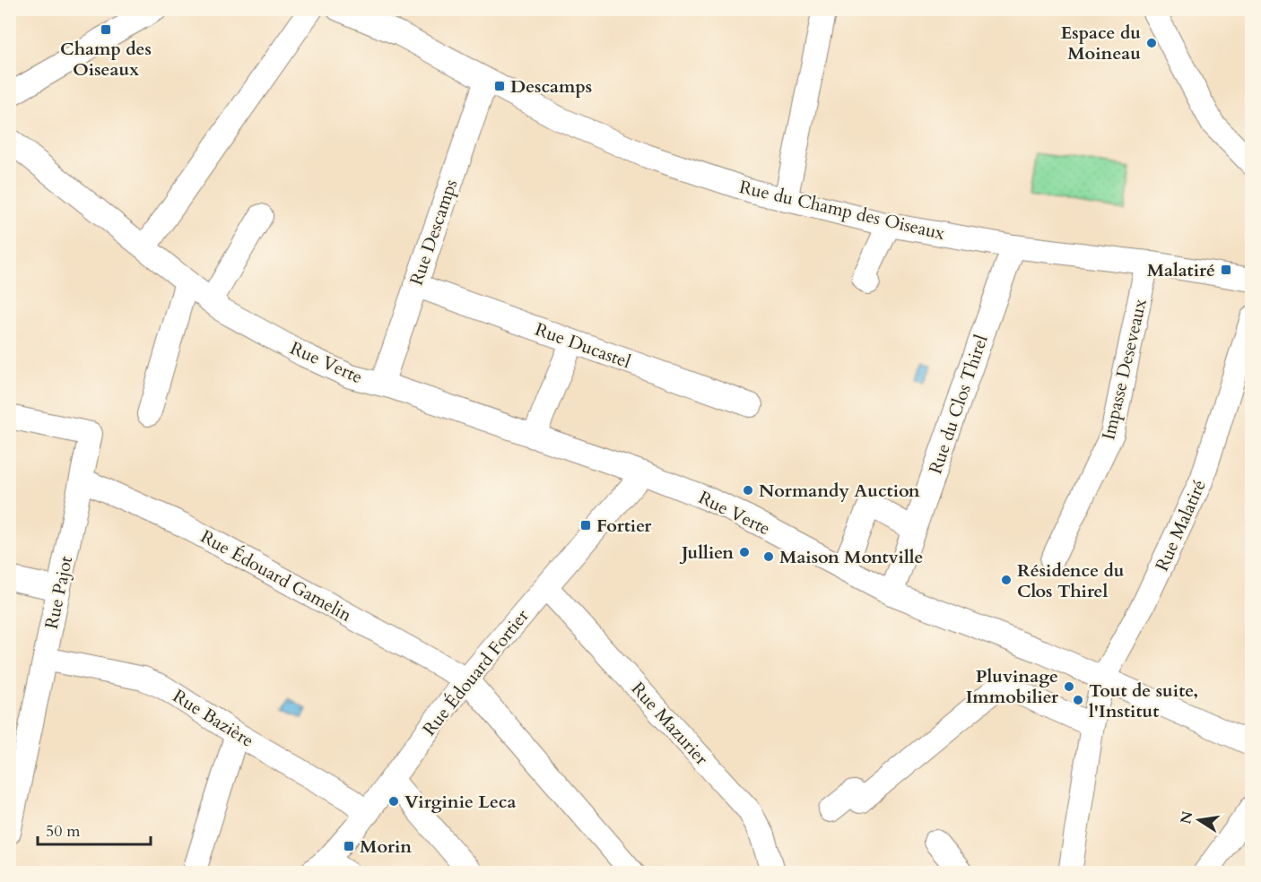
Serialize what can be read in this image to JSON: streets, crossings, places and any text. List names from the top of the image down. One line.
{"streets":{"street":["Rue du Champ des Oiseaux","Rue Descamps","Rue Ducastel","Rue Verte","Impasse Deseveaux","Rue du Clos Thirel","Rue Malatiré","Rue Édouard Gamelin","Rue Pajot","Rue Édouard Fortier","Rue Bazière","Rue Mazurier"]},"crossings":[["Rue du Champ des Oiseaux","Rue Descamps"],["Rue du Champ des Oiseaux","Impasse Deseveaux"],["Rue du Champ des Oiseaux","Rue du Clos Thirel"],["Rue Descamps","Rue Ducastel"],["Rue Descamps","Rue Verte"],["Rue Verte","Rue du Clos Thirel"],["Rue Verte","Rue Malatiré"],["Rue Verte","Rue Édouard Fortier"],["Rue Édouard Gamelin","Rue Pajot"],["Rue Édouard Gamelin","Rue Édouard Fortier"],["Rue Pajot","Rue Bazière"],["Rue Édouard Fortier","Rue Bazière"],["Rue Édouard Fortier","Rue Mazurier"]],"places":{"transit":["Champ des Oiseaux","Descamps","Malatiré","Fortier","Morin"],"other":["Espace du Moineau","Normandy Auction","Jullien","Maison Montville","Résidence du Clos Thirel","Pluvinage Immobilier","Tout de suite, l'Institut","Virginie Leca"]},"scale_bar":"50 m","north":"left"}
